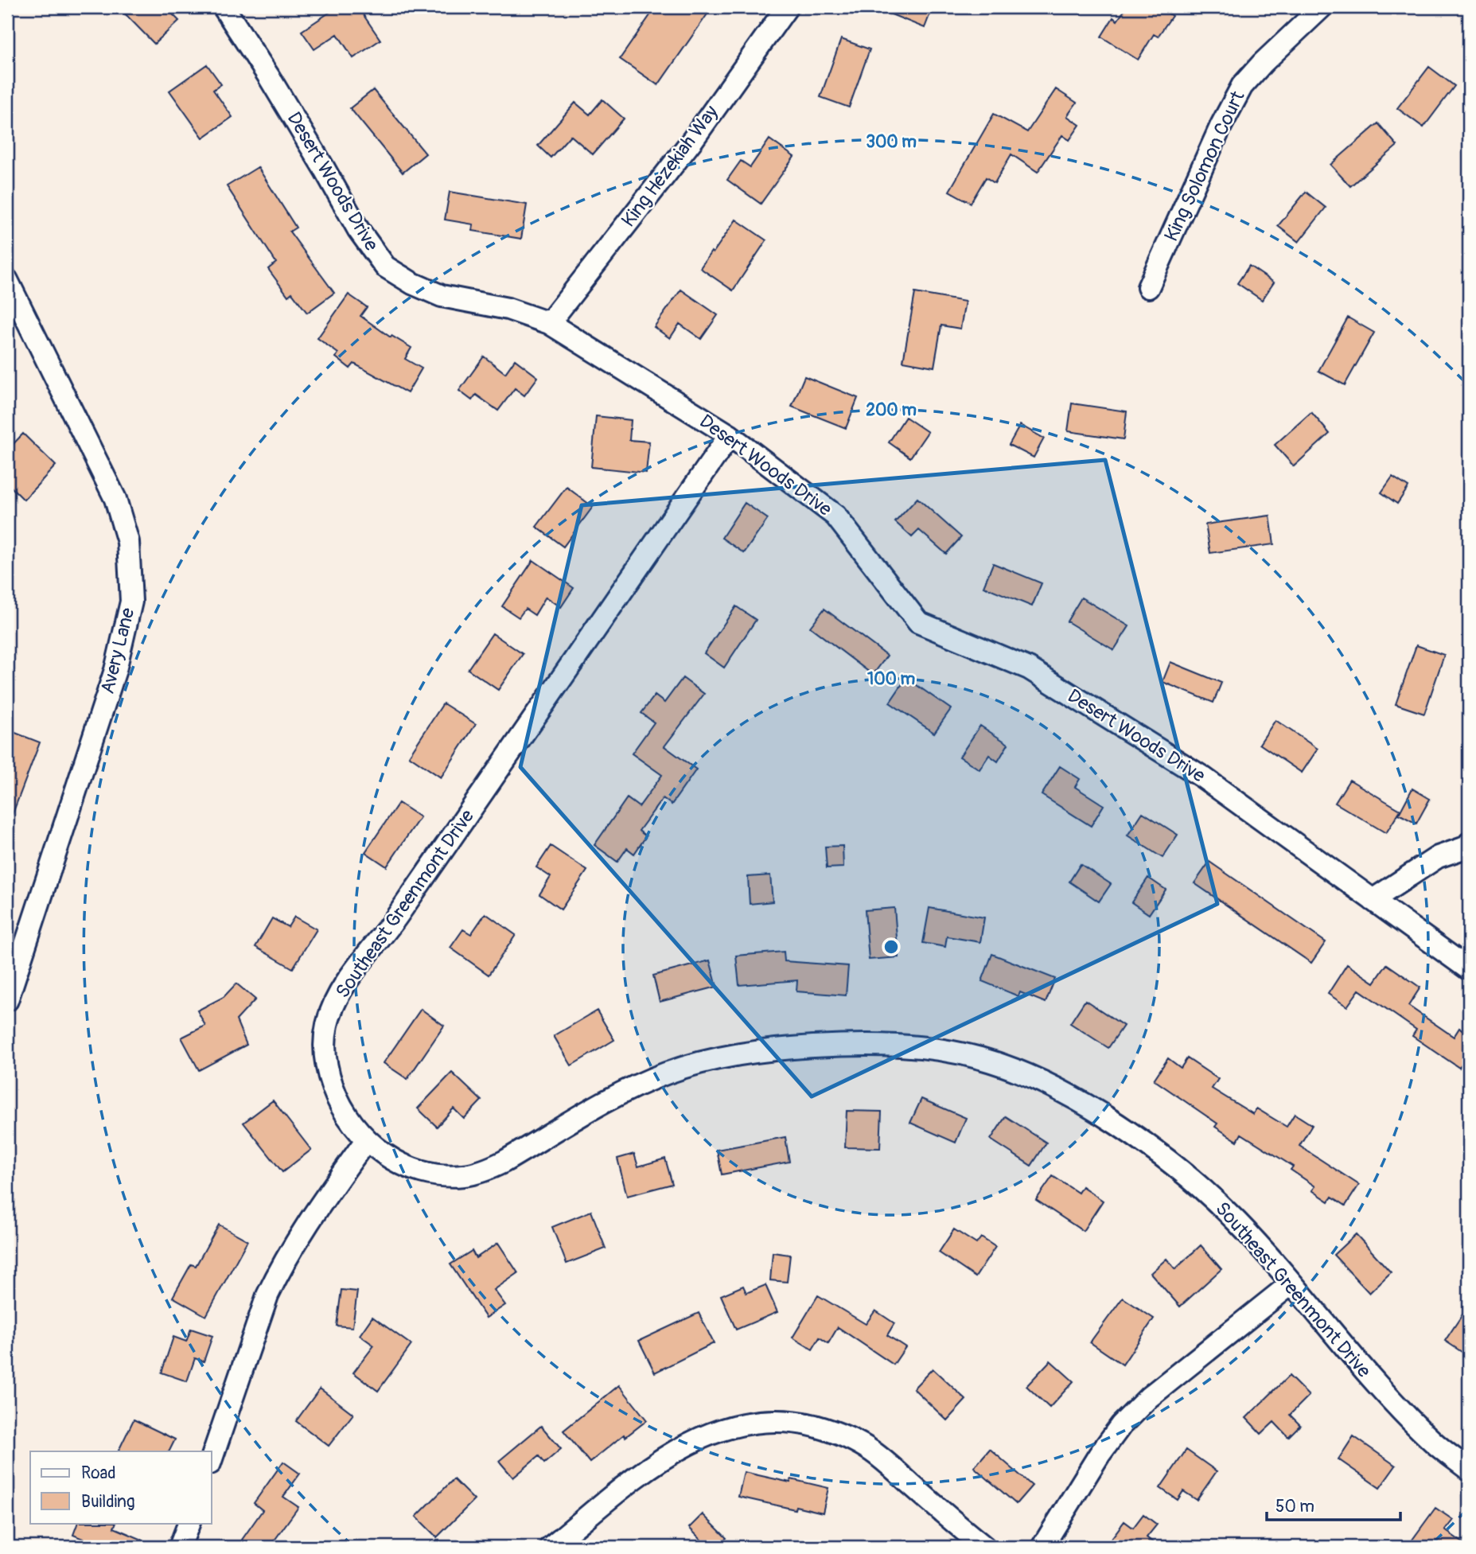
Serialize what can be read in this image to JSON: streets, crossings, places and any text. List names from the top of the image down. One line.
{"streets":{"street":["King Hezekiah Way","King Solomon Court","Desert Woods Drive","Avery Lane","Southeast Greenmont Drive"]},"crossings":[["King Hezekiah Way","Desert Woods Drive"],["Desert Woods Drive","Southeast Greenmont Drive"]],"legend":["Road","Building"],"scale_bar":"50 m","rings":["300 m","200 m","100 m"]}
